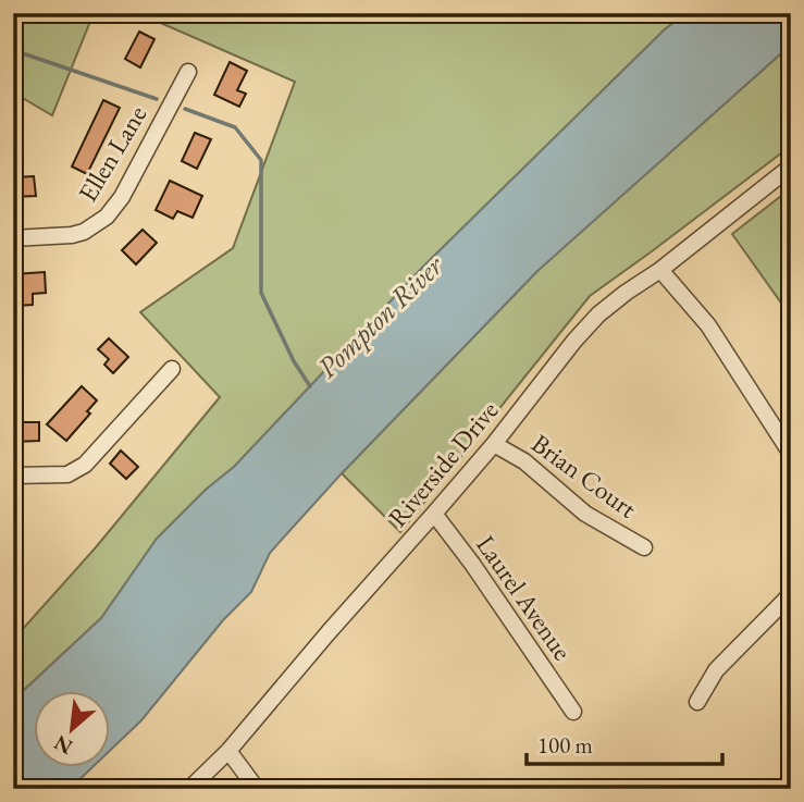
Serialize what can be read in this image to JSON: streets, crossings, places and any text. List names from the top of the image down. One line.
{"streets":{"street":["Ellen Lane","Riverside Drive","Brian Court","Laurel Avenue"]},"crossings":[["Riverside Drive","Brian Court"],["Riverside Drive","Laurel Avenue"]],"water":["Pompton River"],"scale_bar":"100 m","north":"bottom left"}
